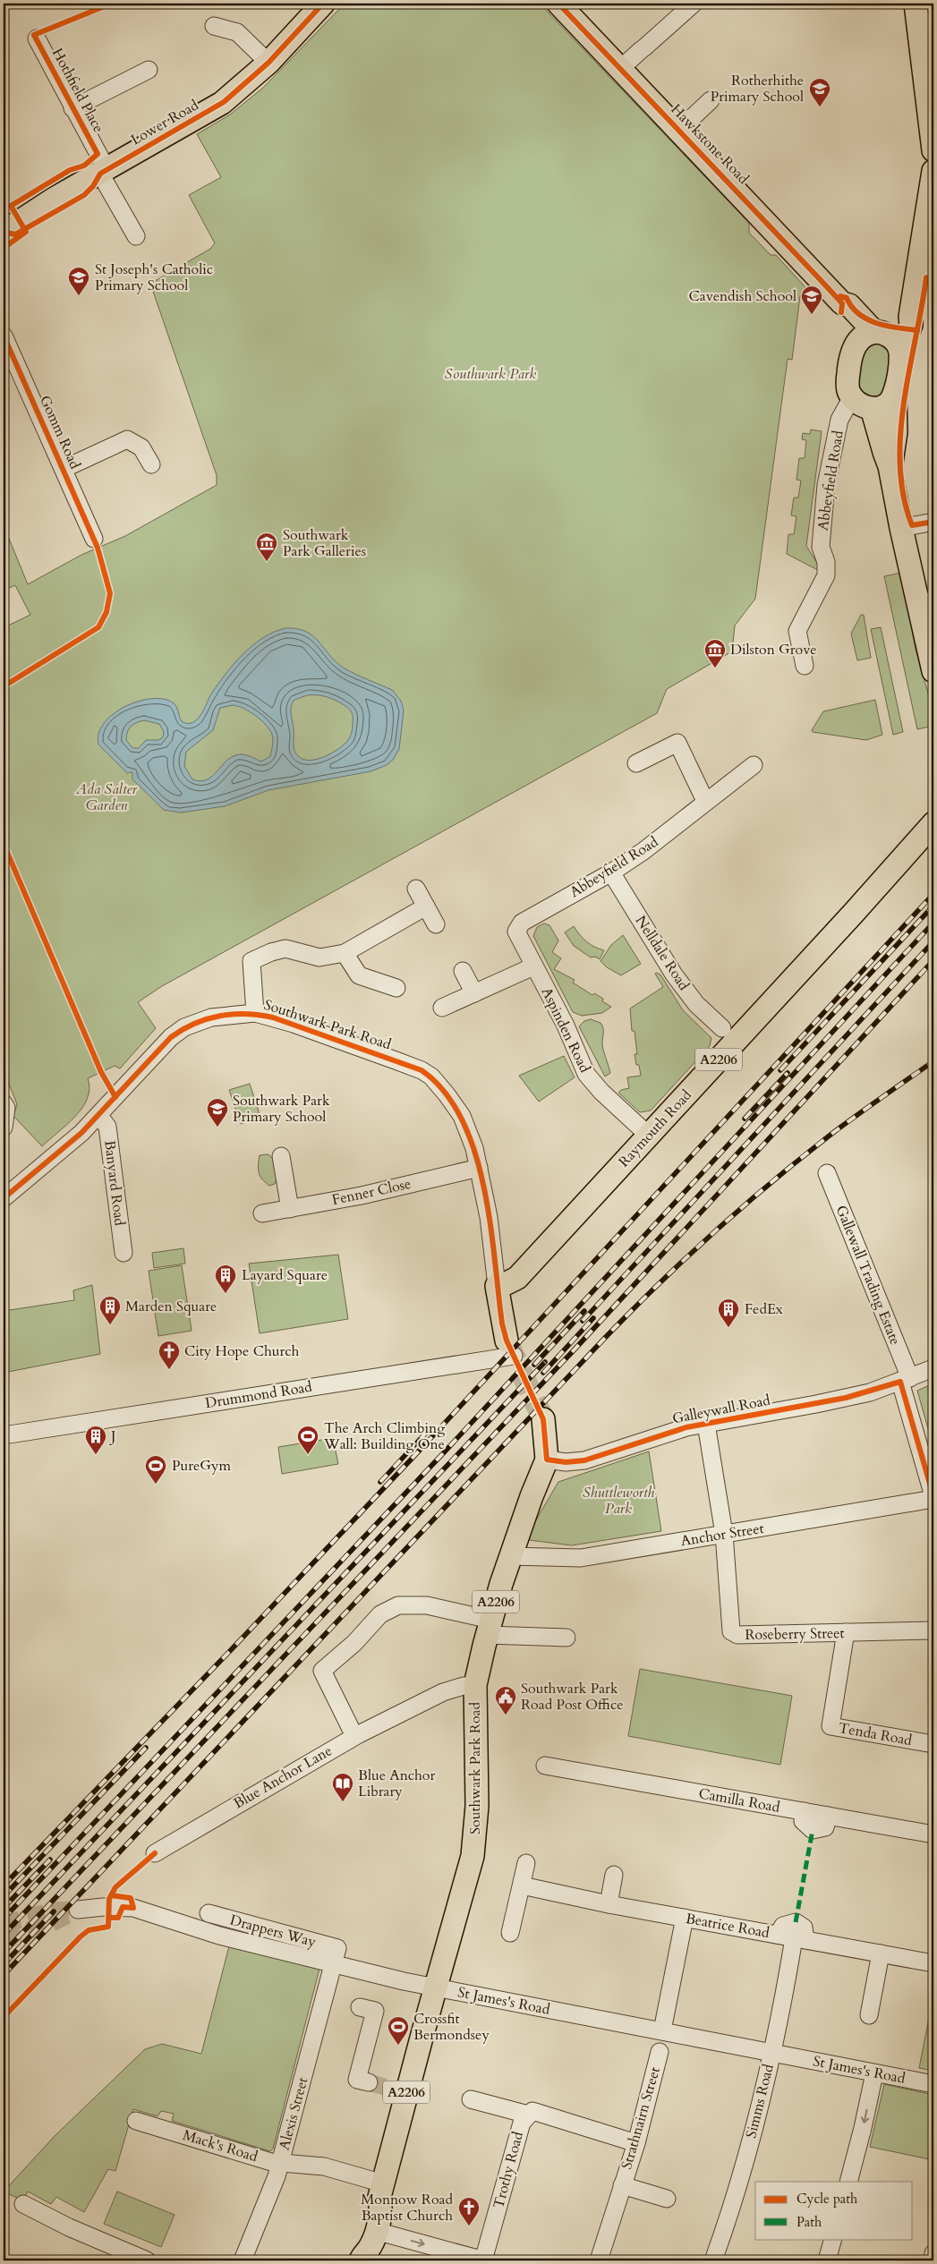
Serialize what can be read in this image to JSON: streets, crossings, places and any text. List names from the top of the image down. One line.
{"streets":{"main road":["Lower Road","Hawkstone Road","Southwark Park Road","A2206","Raymouth Road"],"street":["Hothfield Place","Gomm Road","Abbeyfield Road","Nelldale Road","Aspinden Road","Banyard Road","Fenner Close","Gallewall Trading Estate","Drummond Road","Galleywall Road","Anchor Street","Roseberry Street","Tenda Road","Blue Anchor Lane","Camilla Road","Beatrice Road","Drappers Way","St James's Road","Simms Road","Alexis Street","Strathnairn Street","Mack's Road","Trothy Road"]},"crossings":[["Hothfield Place","Lower Road"],["Hawkstone Road","Abbeyfield Road"],["Abbeyfield Road","Nelldale Road"],["Abbeyfield Road","Aspinden Road"],["Southwark Park Road","Raymouth Road"],["Southwark Park Road","Banyard Road"],["Southwark Park Road","Fenner Close"],["Southwark Park Road","Drummond Road"],["Southwark Park Road","Galleywall Road"],["Southwark Park Road","Anchor Street"],["Southwark Park Road","Blue Anchor Lane"],["Southwark Park Road","St James's Road"],["Southwark Park Road","Mack's Road"],["Aspinden Road","Raymouth Road"],["Gallewall Trading Estate","Galleywall Road"],["Gallewall Trading Estate","Anchor Street"],["Galleywall Road","Roseberry Street"],["Anchor Street","Roseberry Street"],["Roseberry Street","Tenda Road"],["Beatrice Road","Simms Road"],["Drappers Way","St James's Road"],["Drappers Way","Alexis Street"],["St James's Road","Simms Road"],["St James's Road","Alexis Street"],["Alexis Street","Mack's Road"],["Strathnairn Street","Trothy Road"]],"parks":["Southwark Park","Ada Salter Garden","Shuttleworth Park"],"places":{"school or university":["Rotherhithe Primary School","St Joseph's Catholic Primary School","Cavendish School","Southwark Park Primary School"],"museum":["Southwark Park Galleries","Dilston Grove"],"building":["Layard Square","Marden Square","FedEx","J"],"church":["City Hope Church","Monnow Road Baptist Church"],"sports":["The Arch Climbing Wall: Building One","PureGym","Crossfit Bermondsey"],"public building":["Southwark Park Road Post Office"],"library":["Blue Anchor Library"]},"legend":["Cycle path","Path"]}
